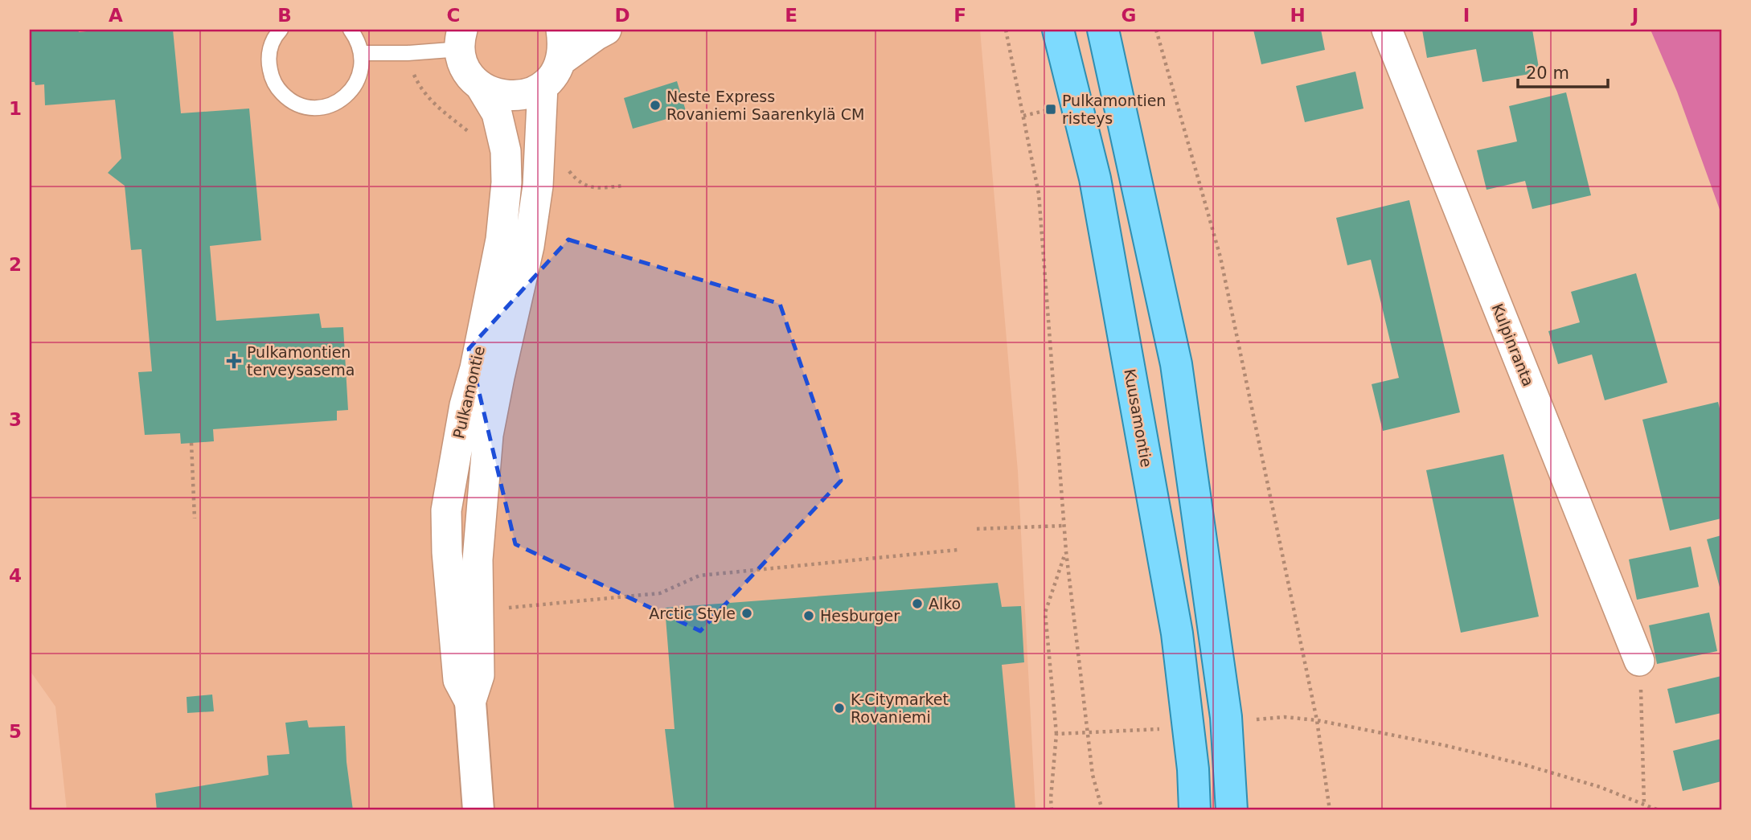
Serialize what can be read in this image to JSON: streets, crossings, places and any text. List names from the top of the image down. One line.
{"streets":{"main road":["Kuusamontie"],"street":["Kulpinranta","Pulkamontie"]},"places":{"other":["Neste Express Rovaniemi Saarenkylä CM","Alko","Arctic Style","Hesburger","K-Citymarket Rovaniemi"],"transit":["Pulkamontien risteys"],"health":["Pulkamontien terveysasema"]},"scale_bar":"20 m","grid":{"columns":["A","B","C","D","E","F","G","H","I","J"],"rows":["1","2","3","4","5"]}}
